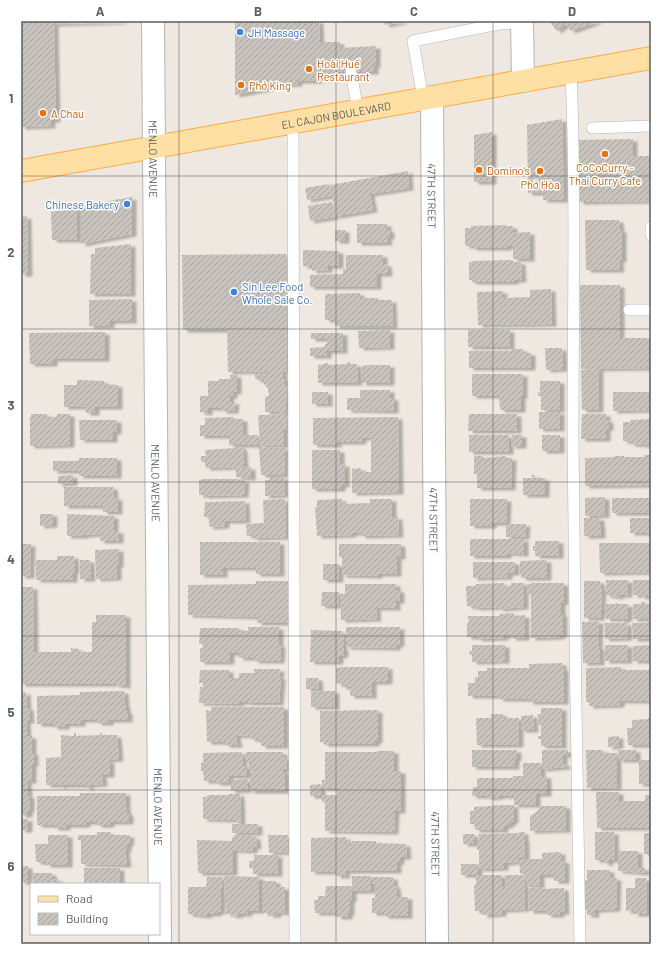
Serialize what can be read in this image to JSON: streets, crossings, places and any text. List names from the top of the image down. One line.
{"streets":{"main road":["EL CAJON BOULEVARD"],"street":["MENLO AVENUE","47TH STREET"]},"crossings":[["EL CAJON BOULEVARD","MENLO AVENUE"],["EL CAJON BOULEVARD","47TH STREET"]],"places":["JH Massage","Hoài Huế Restaurant","Phở King","A Chau","CoCoCurry - Thai Curry Cafe","Domino's","Phở Hòa","Chinese Bakery","Sin Lee Food Whole Sale Co."],"legend":["Road","Building"],"grid":{"columns":["A","B","C","D"],"rows":["1","2","3","4","5","6"]}}
